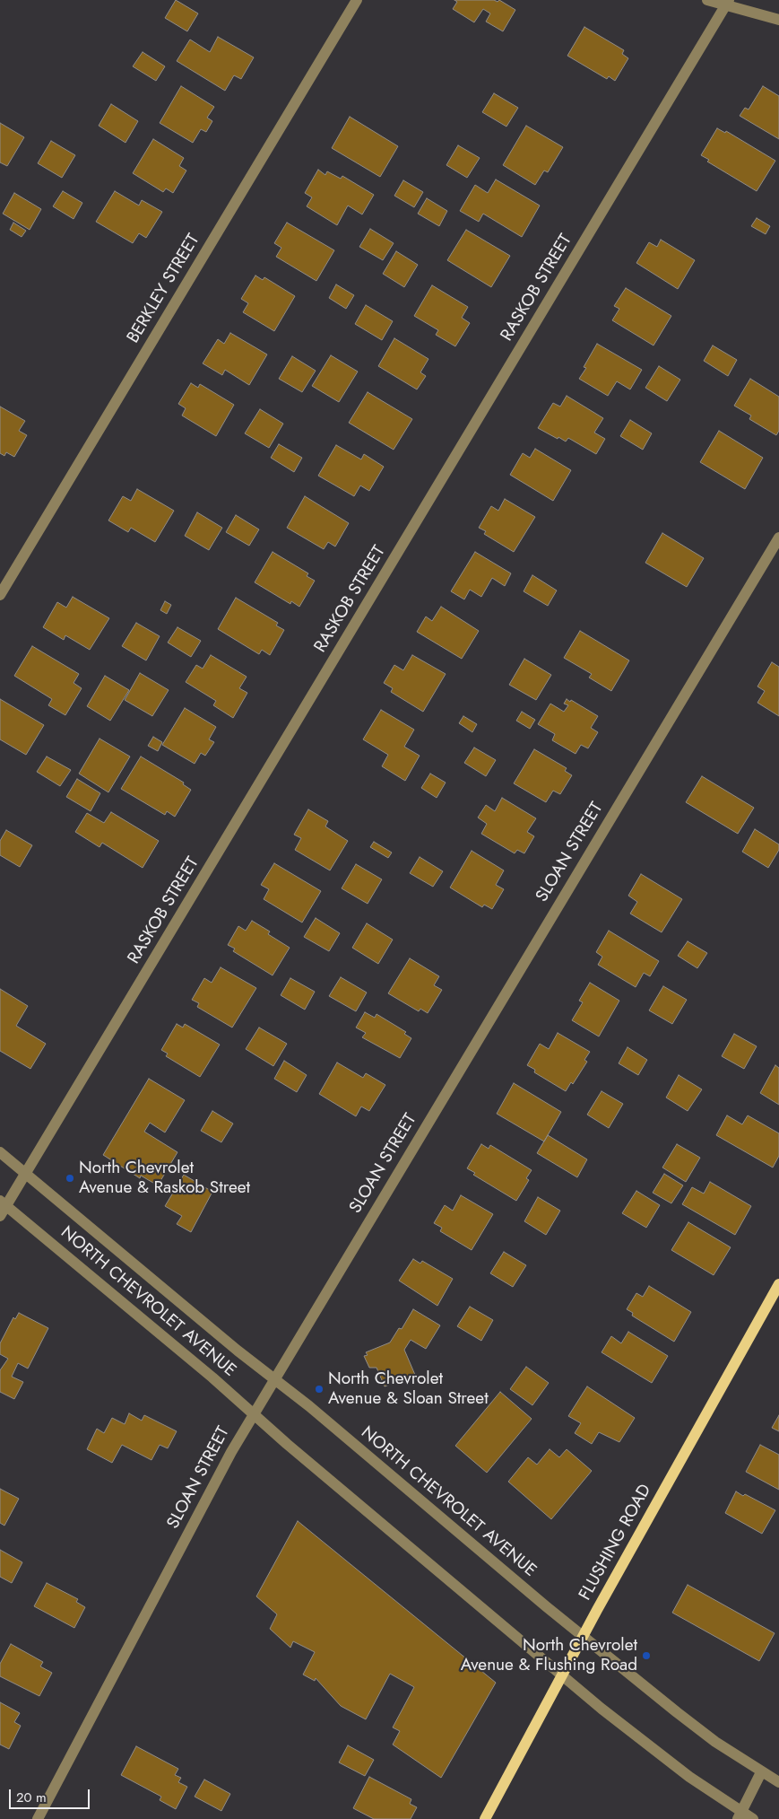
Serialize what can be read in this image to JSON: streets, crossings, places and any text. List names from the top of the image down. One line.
{"streets":{"main road":["FLUSHING ROAD"],"street":["RASKOB STREET","BERKLEY STREET","SLOAN STREET","NORTH CHEVROLET AVENUE"]},"crossings":[["RASKOB STREET","NORTH CHEVROLET AVENUE"],["SLOAN STREET","NORTH CHEVROLET AVENUE"],["NORTH CHEVROLET AVENUE","FLUSHING ROAD"]],"places":["North Chevrolet Avenue & Raskob Street","North Chevrolet Avenue & Sloan Street","North Chevrolet Avenue & Flushing Road"],"scale_bar":"20 m"}
